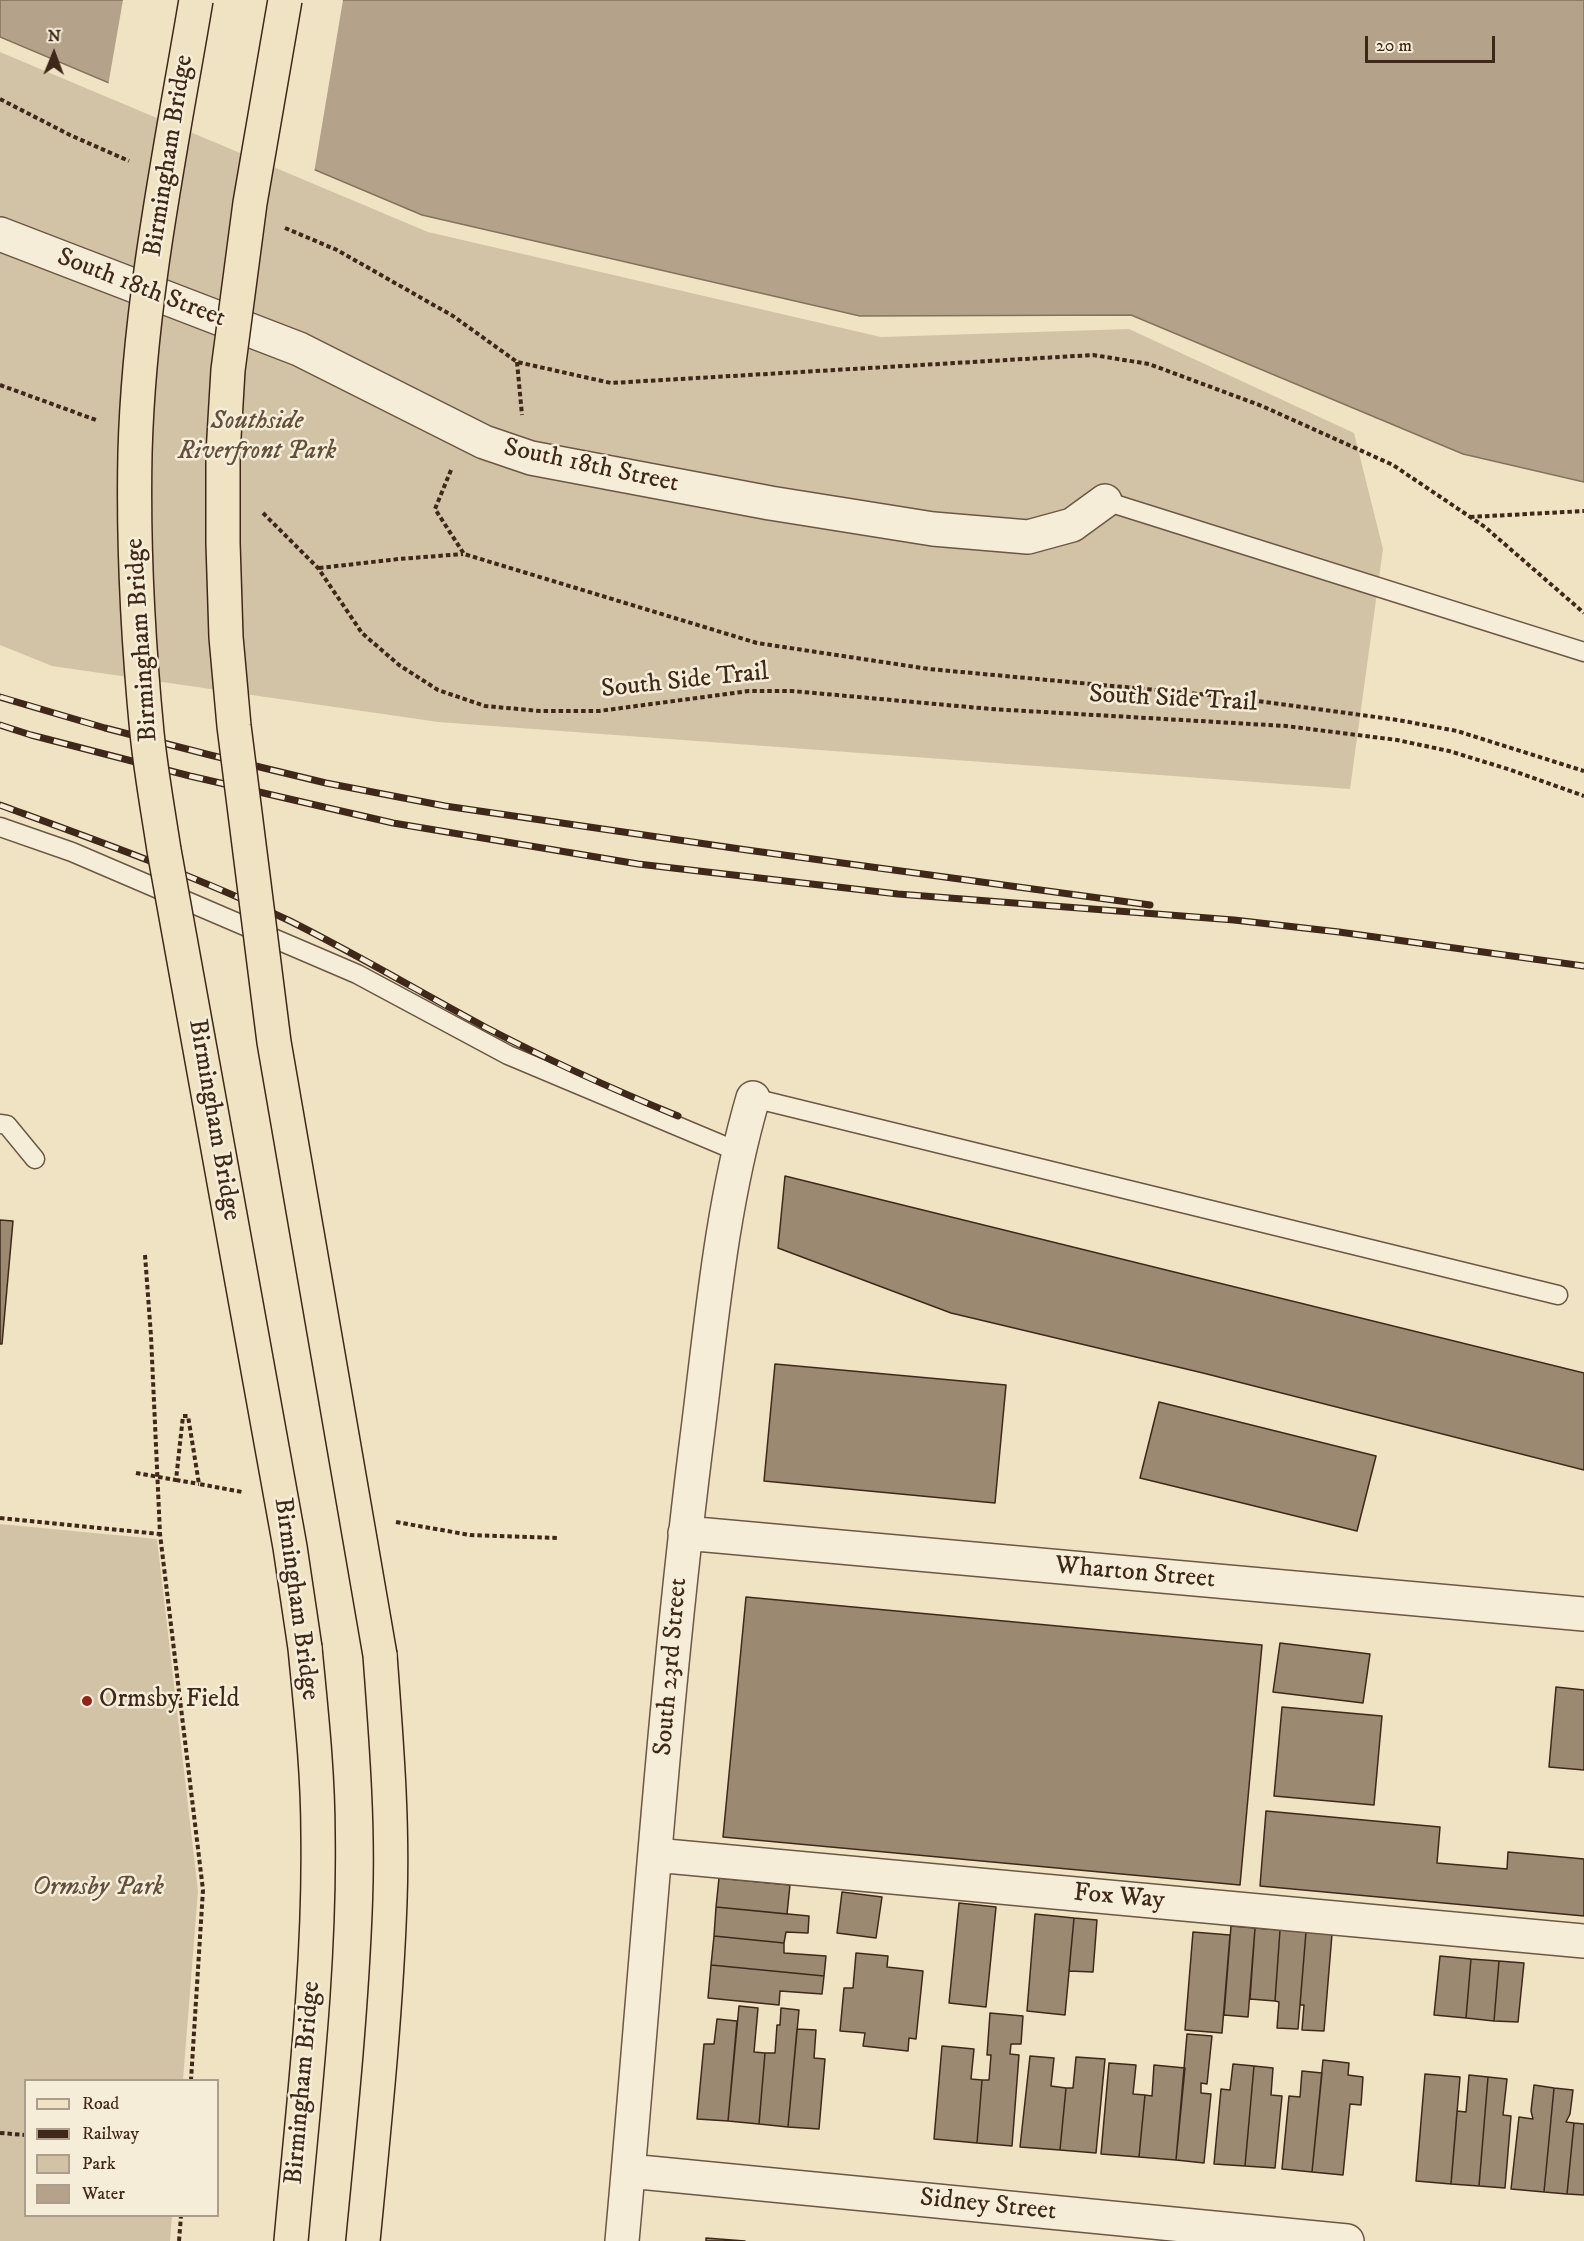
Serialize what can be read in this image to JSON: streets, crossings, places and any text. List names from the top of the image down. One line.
{"streets":{"main road":["Birmingham Bridge"],"street":["South 18th Street","Wharton Street","South 23rd Street","Fox Way","Sidney Street"],"path":["South Side Trail"]},"crossings":[["Wharton Street","South 23rd Street"],["South 23rd Street","Fox Way"],["South 23rd Street","Sidney Street"]],"parks":["Southside Riverfront Park","Ormsby Park"],"places":["Ormsby Field"],"legend":["Road","Railway","Park","Water"],"scale_bar":"20 m","north":"top"}
